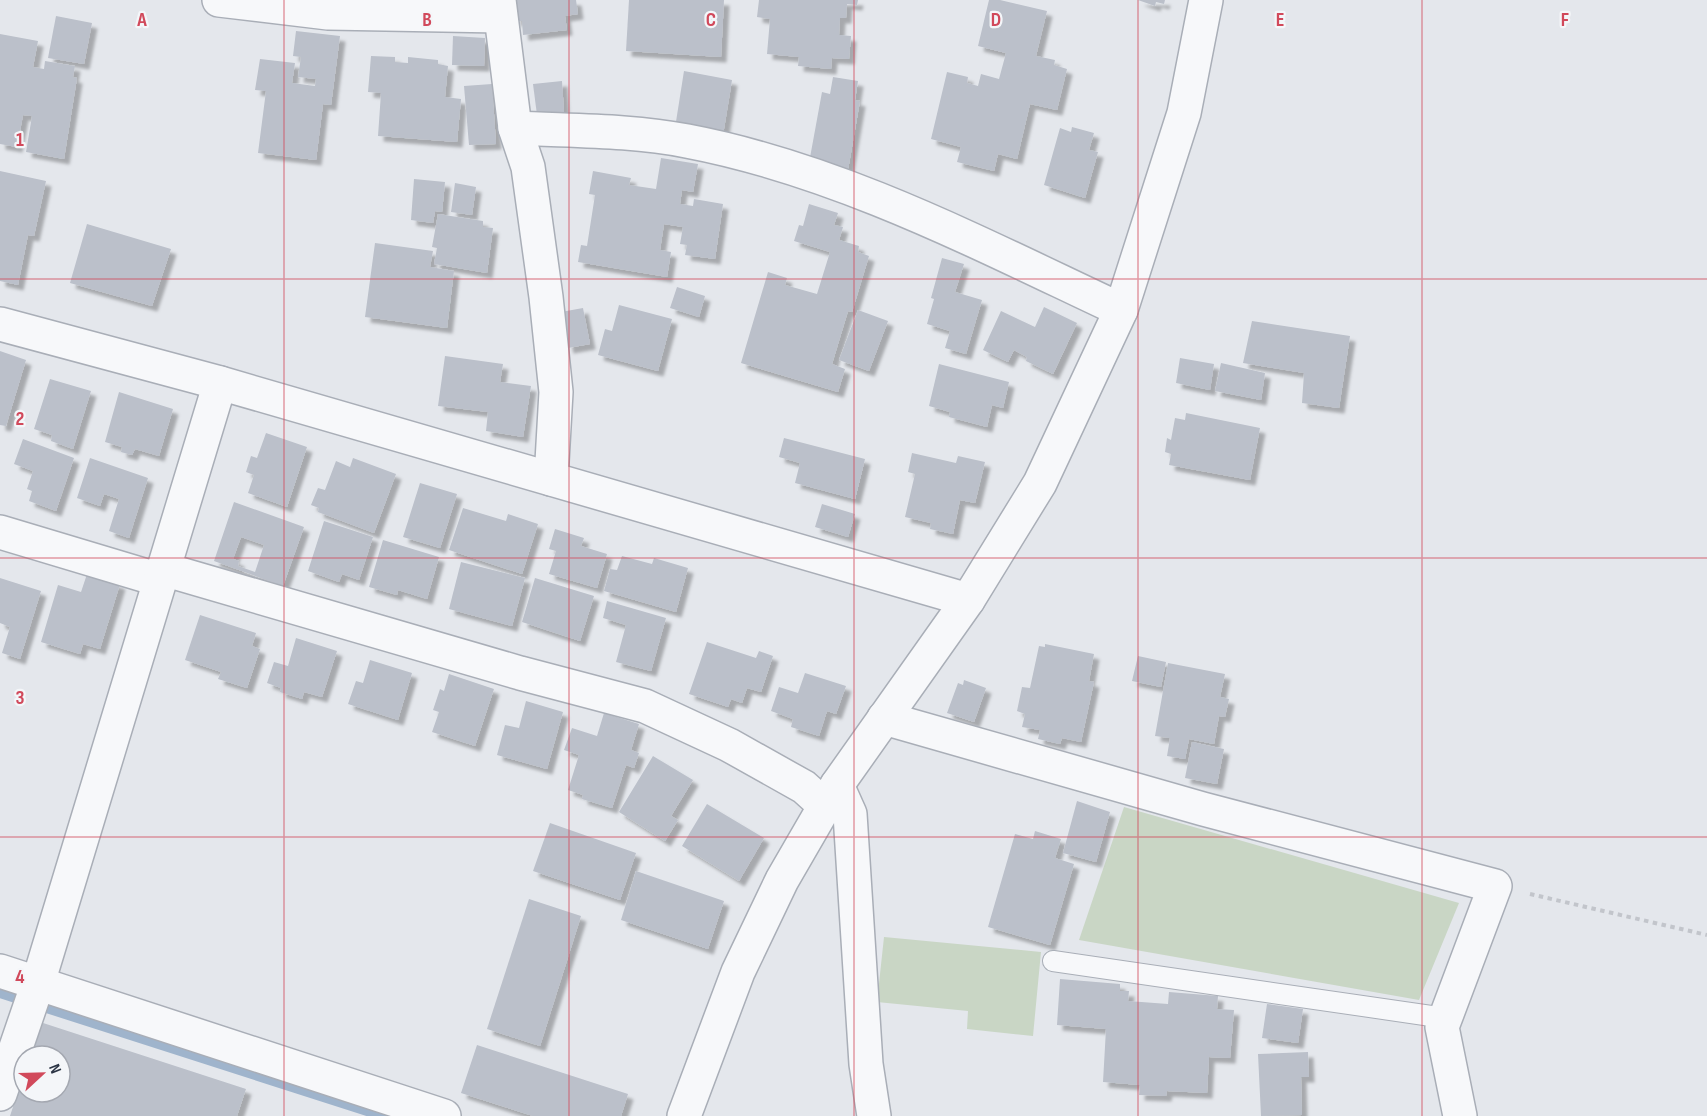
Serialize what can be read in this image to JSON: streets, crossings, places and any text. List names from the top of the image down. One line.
{"north":"right","grid":{"columns":["A","B","C","D","E","F"],"rows":["1","2","3","4"]}}
